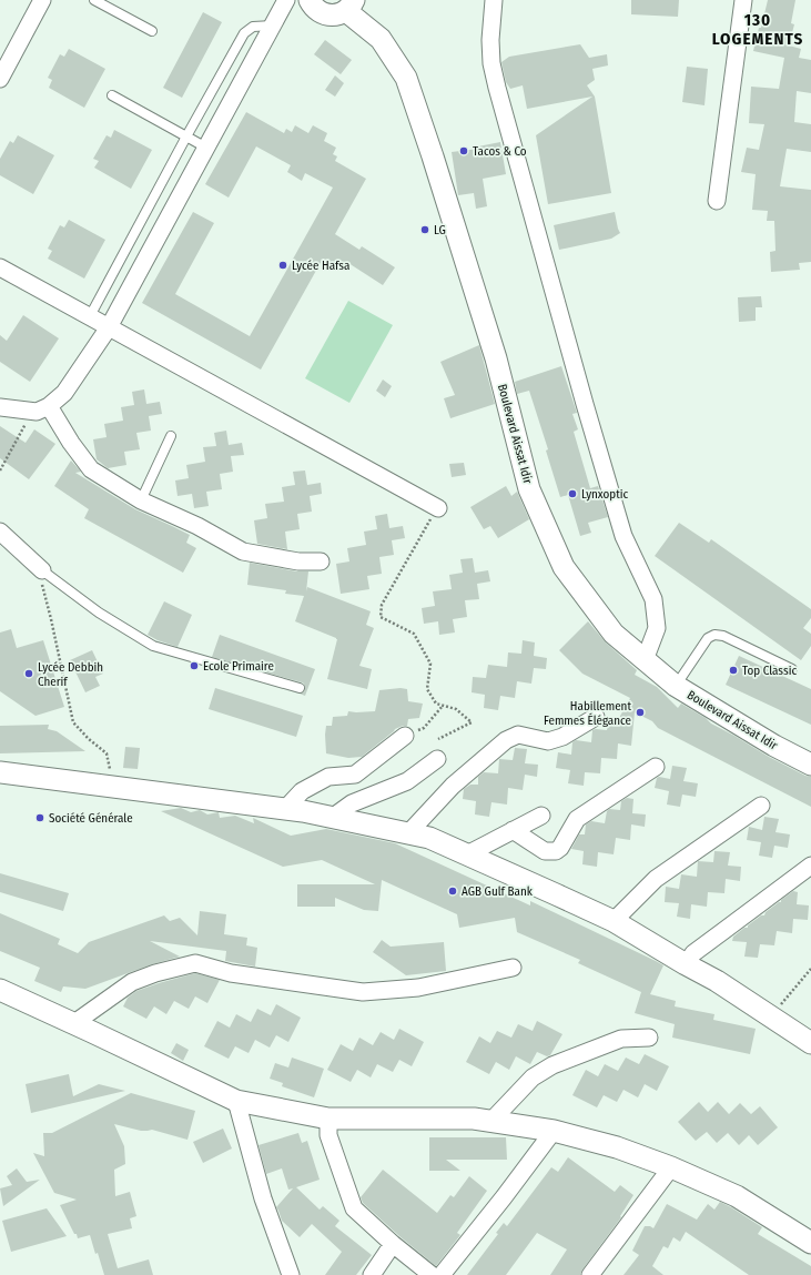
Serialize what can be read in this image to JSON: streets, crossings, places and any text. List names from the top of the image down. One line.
{"streets":{"street":["Boulevard Aissat Idir"]},"districts":["130 LOGEMENTS"],"places":["Tacos & Co","LG","Lycée Hafsa","Lynxoptic","Ecole Primaire","Top Classic","Lycée Debbih Cherif","Habillement Femmes Élégance","Société Générale","AGB Gulf Bank"]}
